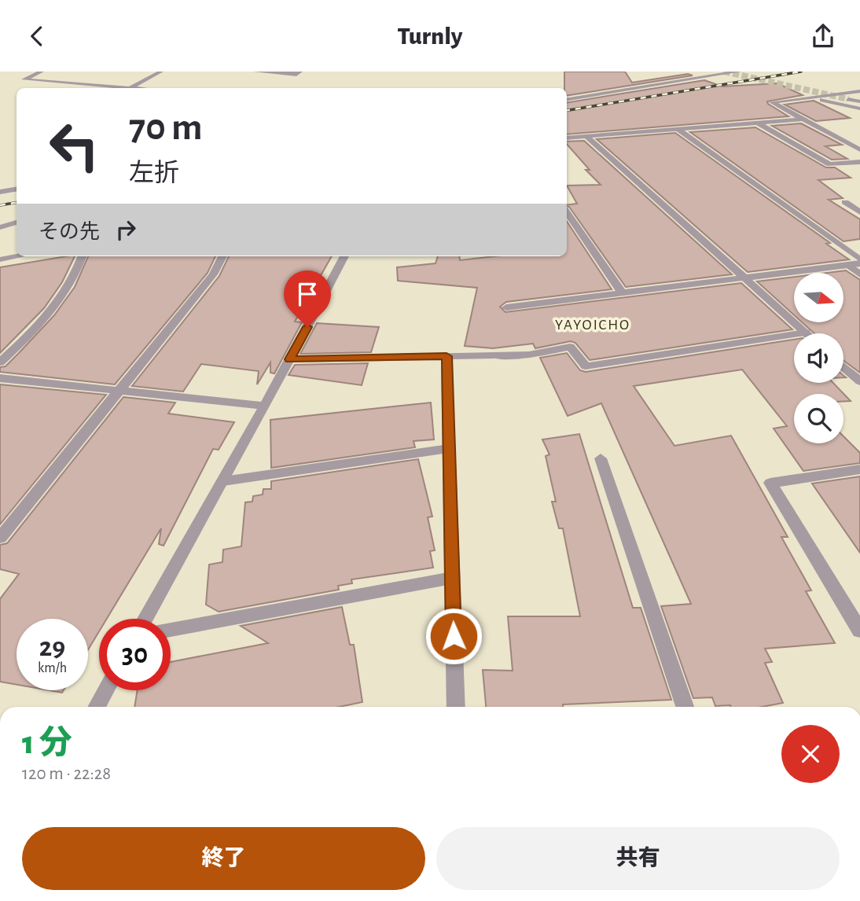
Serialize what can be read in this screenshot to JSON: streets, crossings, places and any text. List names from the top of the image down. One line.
{"districts":["YAYOICHO"],"north":"right","page":{"header":"Turnly","turn":["70 m","左折"],"then":"その先","speed":"29 km/h","limit":"30","heading":["1 分","120 m · 22:28"],"buttons":["終了","共有"]}}
